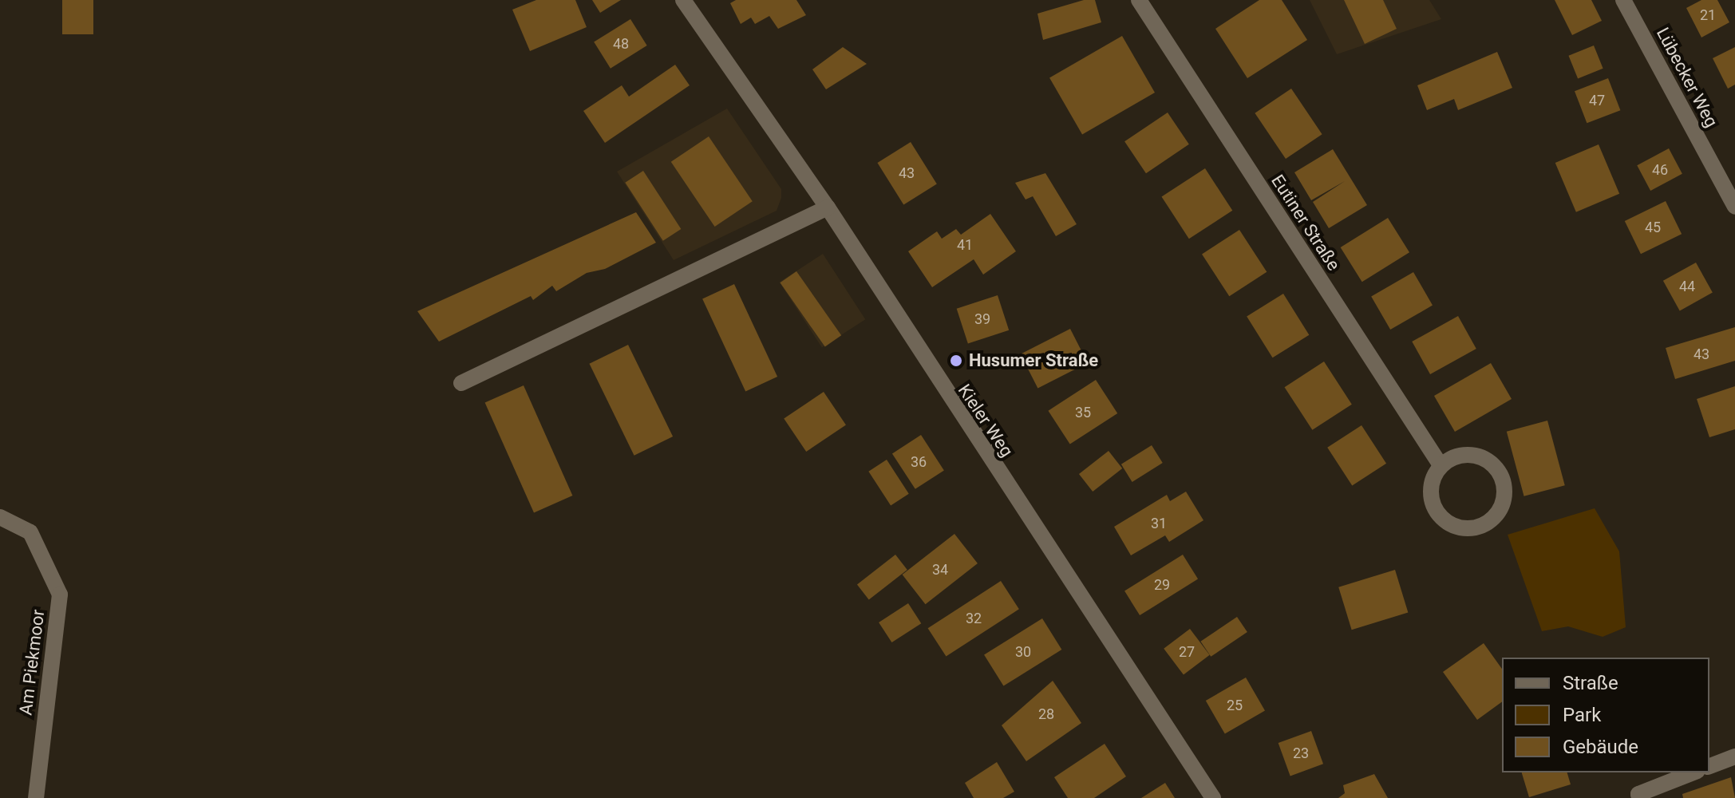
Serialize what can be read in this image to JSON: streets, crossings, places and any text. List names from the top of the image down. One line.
{"streets":{"street":["Lübecker Weg","Eutiner Straße","Kieler Weg","Am Piekmoor"]},"places":["Husumer Straße"],"house_numbers":["21","48","47","46","43","45","41","44","39","43","35","36","31","34","29","32","30","27","25","28","23"],"legend":["Straße","Park","Gebäude"]}
